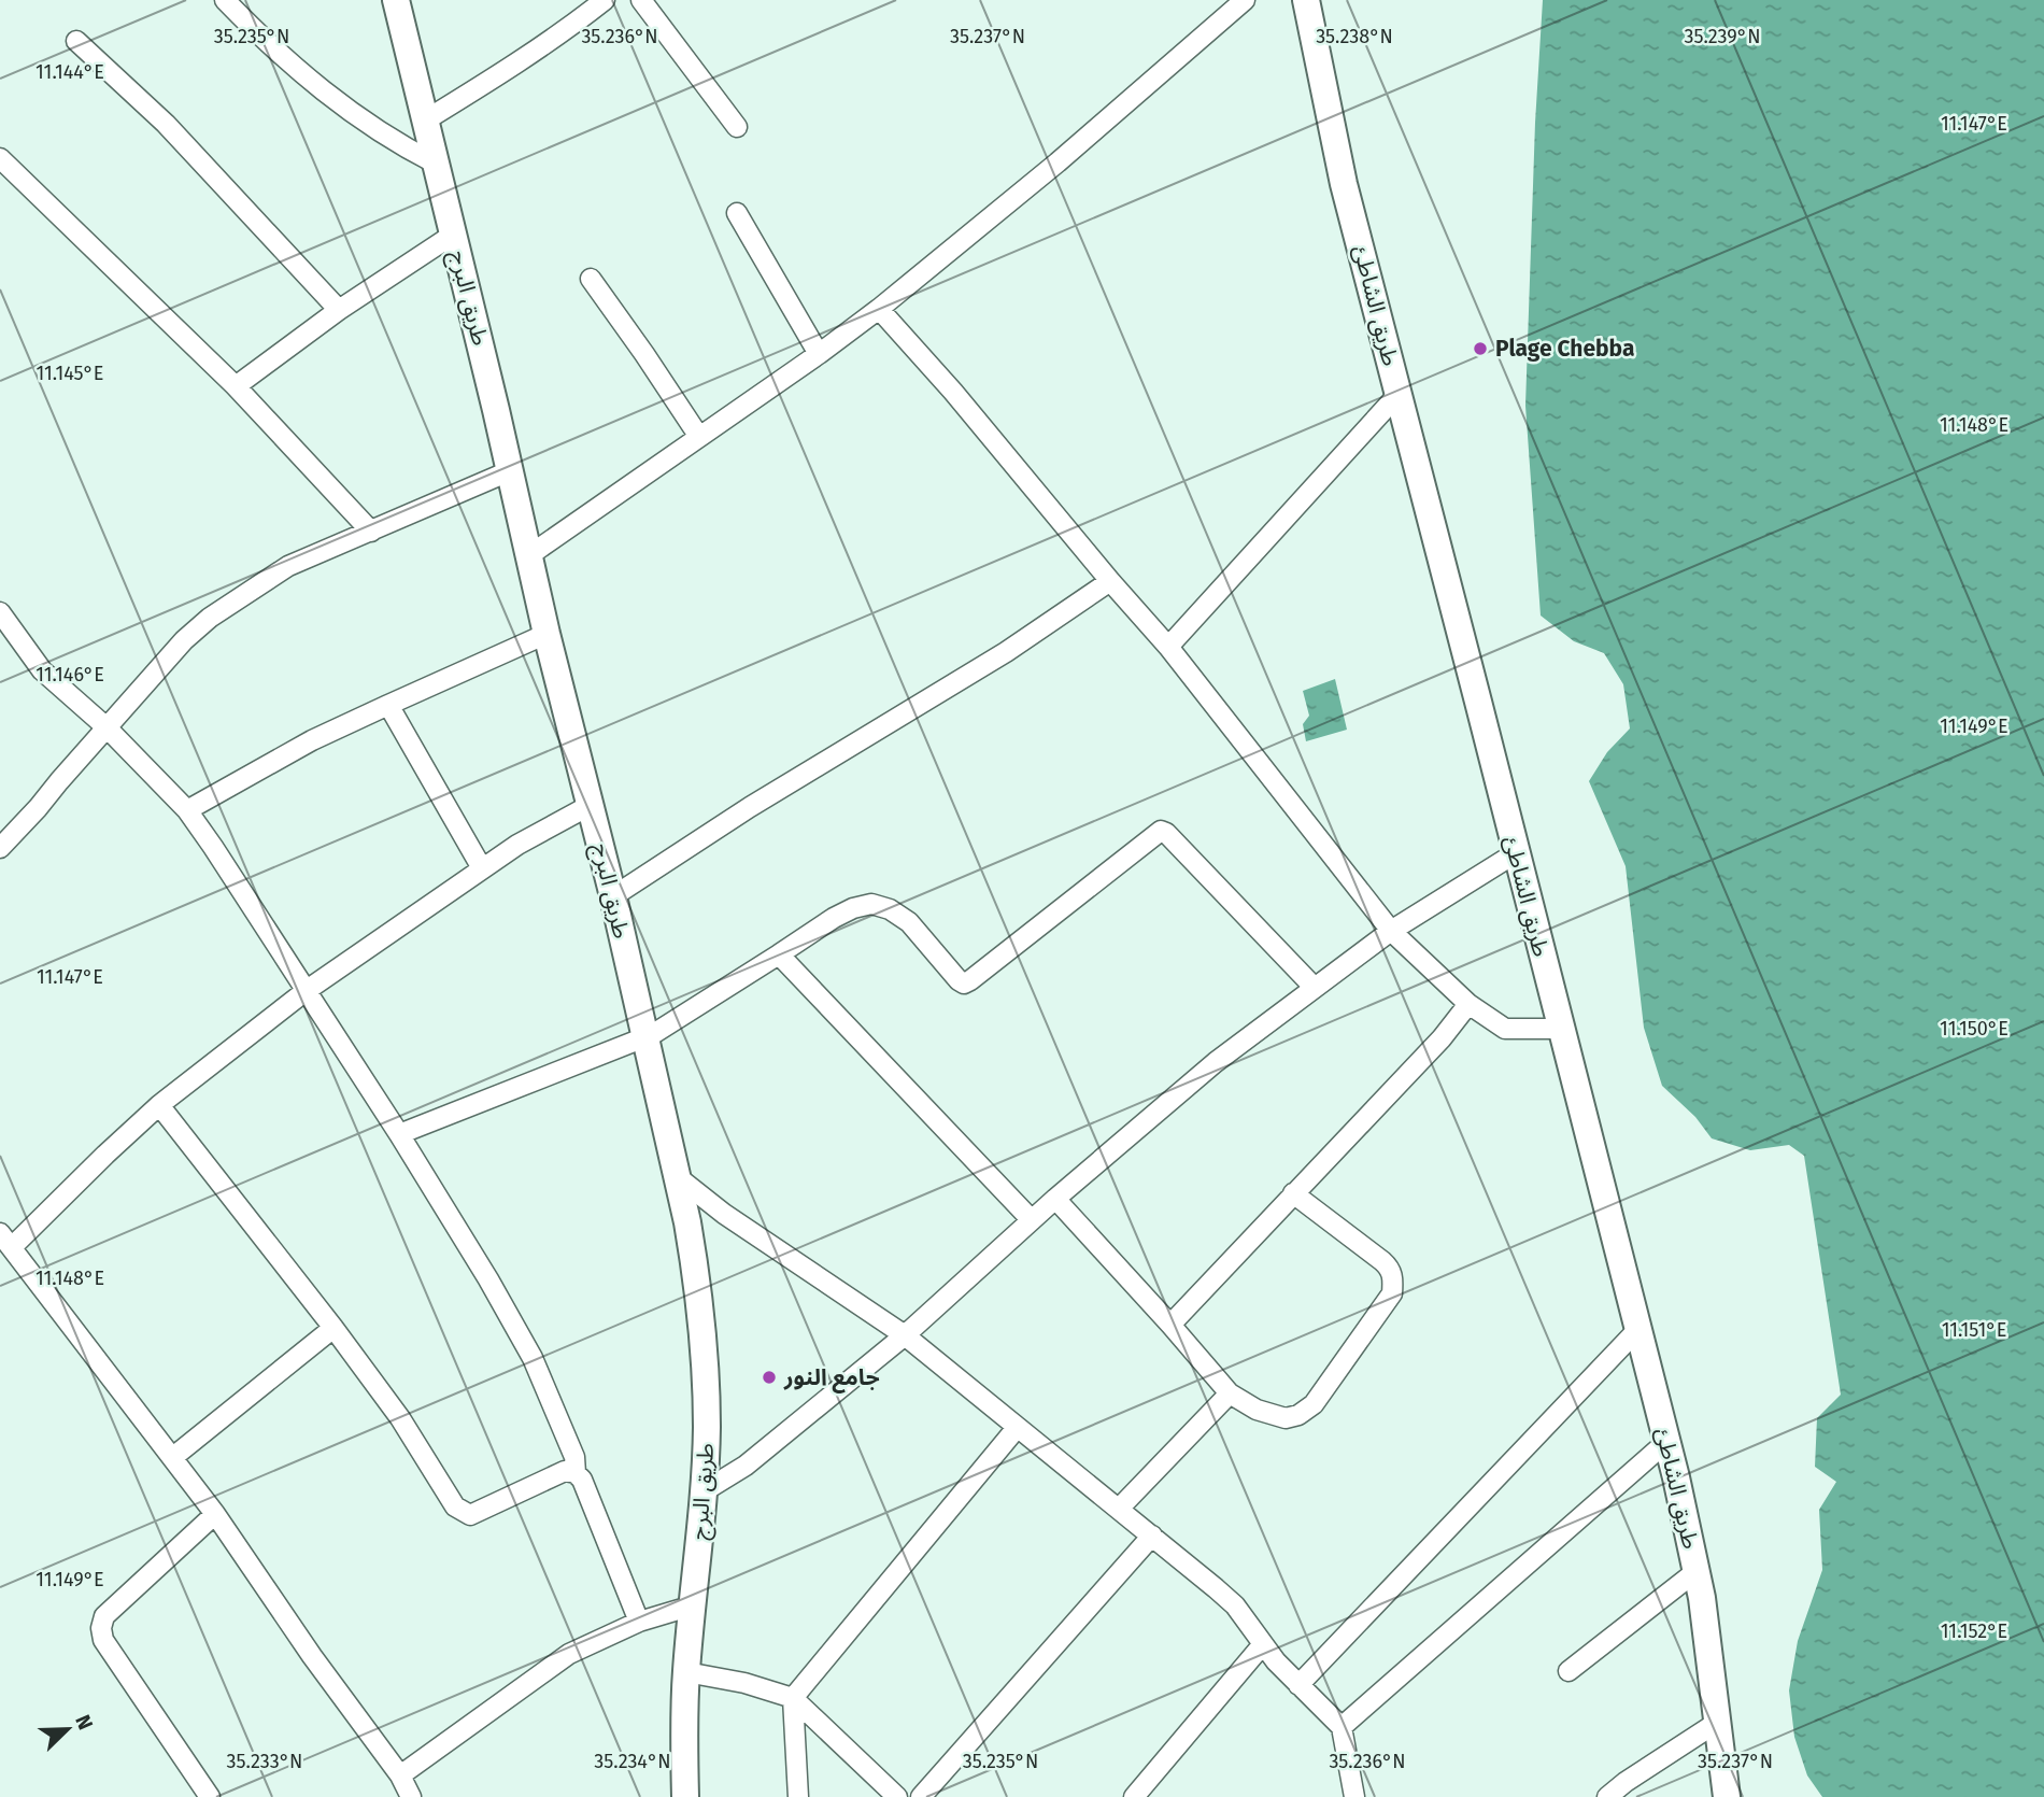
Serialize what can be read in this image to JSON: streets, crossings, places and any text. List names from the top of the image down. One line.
{"streets":{"street":["طريق البرج","طريق الشاطئ"]},"places":["Plage Chebba","جامع النور"],"north":"top right","coordinates":["35.235°N","35.236°N","35.237°N","35.239°N","35.238°N","11.144°E","11.147°E","11.145°E","11.148°E","11.146°E","11.149°E","11.150°E","11.151°E","11.152°E","35.233°N","35.234°N"]}
